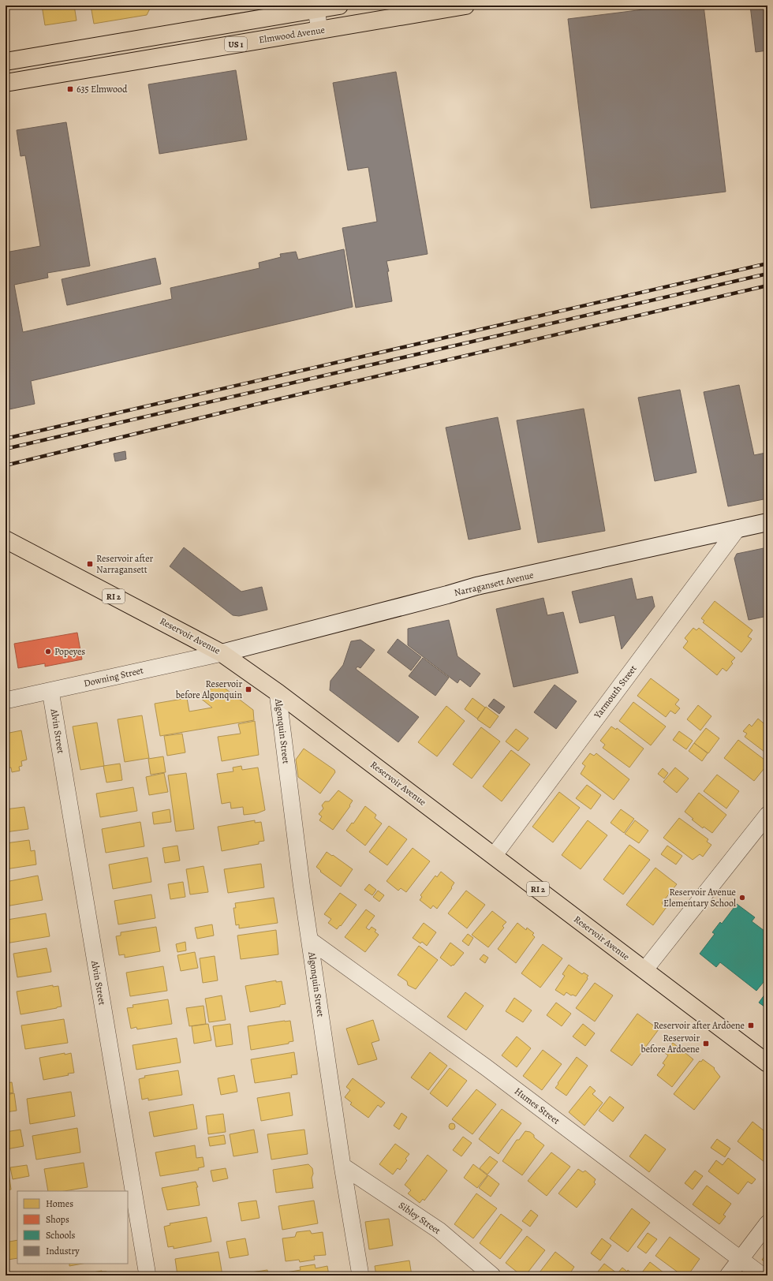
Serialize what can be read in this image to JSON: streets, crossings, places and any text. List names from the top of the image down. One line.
{"streets":{"main road":["Elmwood Avenue","US 1","RI 2","Reservoir Avenue"],"street":["Narragansett Avenue","Downing Street","Yarmouth Street","Alvin Street","Algonquin Street","Humes Street","Sibley Street"]},"crossings":[["Narragansett Avenue","Reservoir Avenue"],["Narragansett Avenue","Downing Street"],["Narragansett Avenue","Yarmouth Street"],["Reservoir Avenue","Downing Street"],["Reservoir Avenue","Yarmouth Street"],["Reservoir Avenue","Algonquin Street"],["Downing Street","Alvin Street"],["Algonquin Street","Humes Street"],["Algonquin Street","Sibley Street"]],"places":{"transit":["635 Elmwood","Reservoir after Narragansett","Reservoir before Algonquin","Reservoir after Ardoene","Reservoir before Ardoene"],"other":["Popeyes","Reservoir Avenue Elementary School"]},"legend":["Homes","Shops","Schools","Industry"]}
